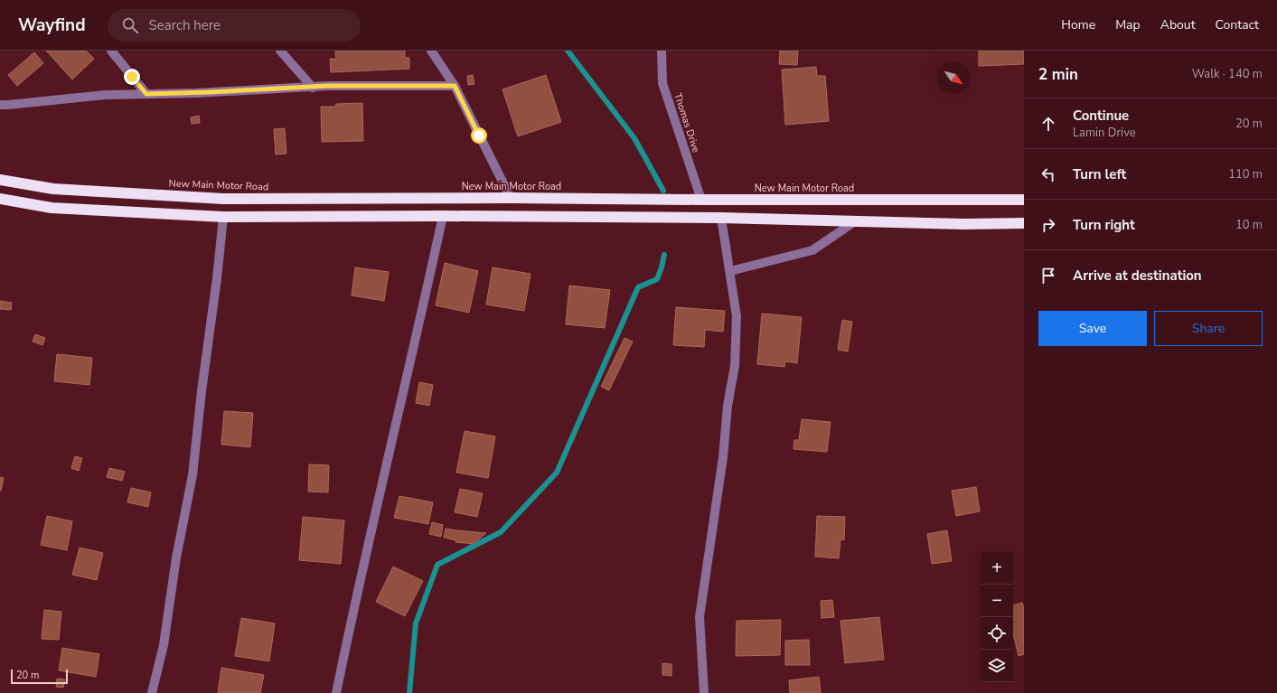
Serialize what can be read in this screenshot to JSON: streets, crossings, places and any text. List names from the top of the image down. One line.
{"streets":{"highway":["New Main Motor Road"],"street":["Thomas Drive"]},"crossings":[["Thomas Drive","New Main Motor Road"]],"scale_bar":"20 m","north":"bottom right","page":{"header":"Wayfind","search":"Search here","nav":["Home","Map","About","Contact"],"heading":["2 min","Walk · 140 m"],"list":[["Continue","Lamin Drive","20 m"],["Turn left","110 m"],["Turn right","10 m"],"Arrive at destination"],"buttons":["Save","Share"],"map_buttons":["+","−"],"scale":"20 m"}}
